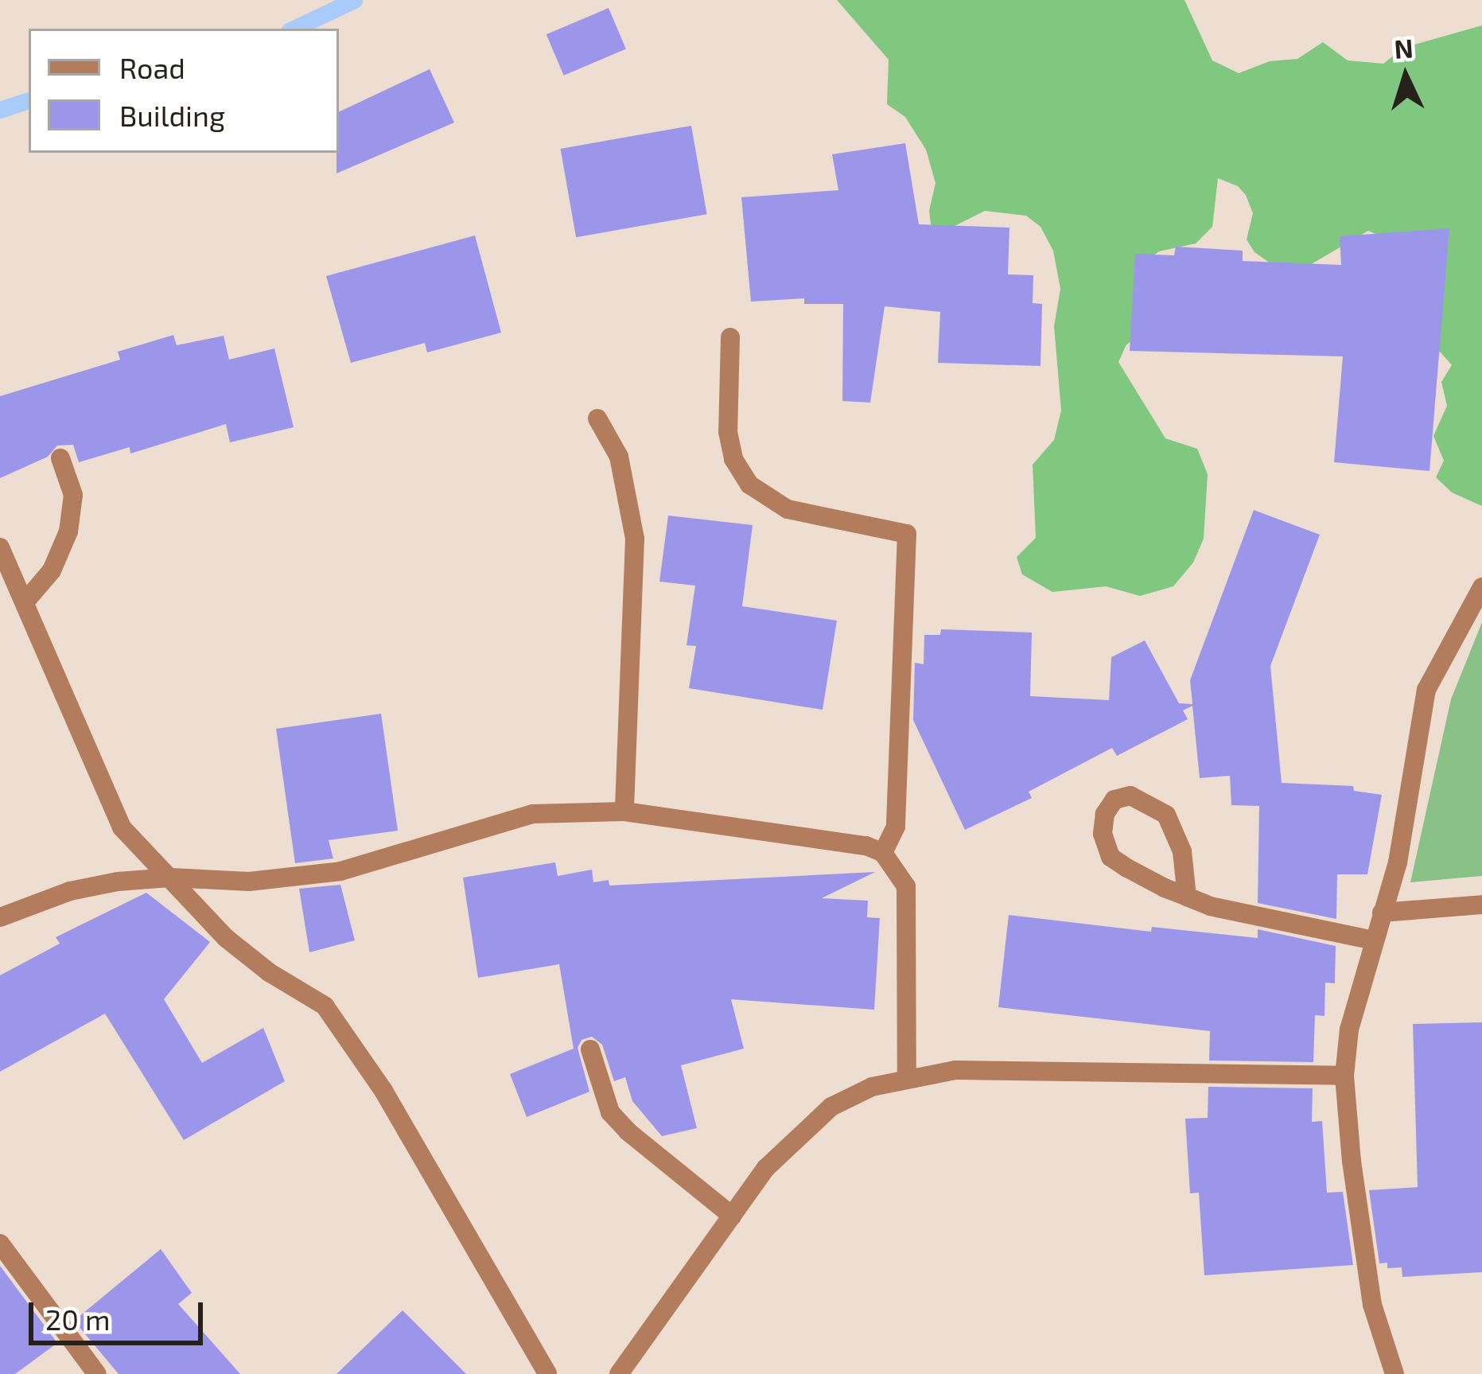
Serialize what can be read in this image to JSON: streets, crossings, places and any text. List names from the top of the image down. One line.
{"legend":["Road","Building"],"scale_bar":"20 m","north":"top"}
